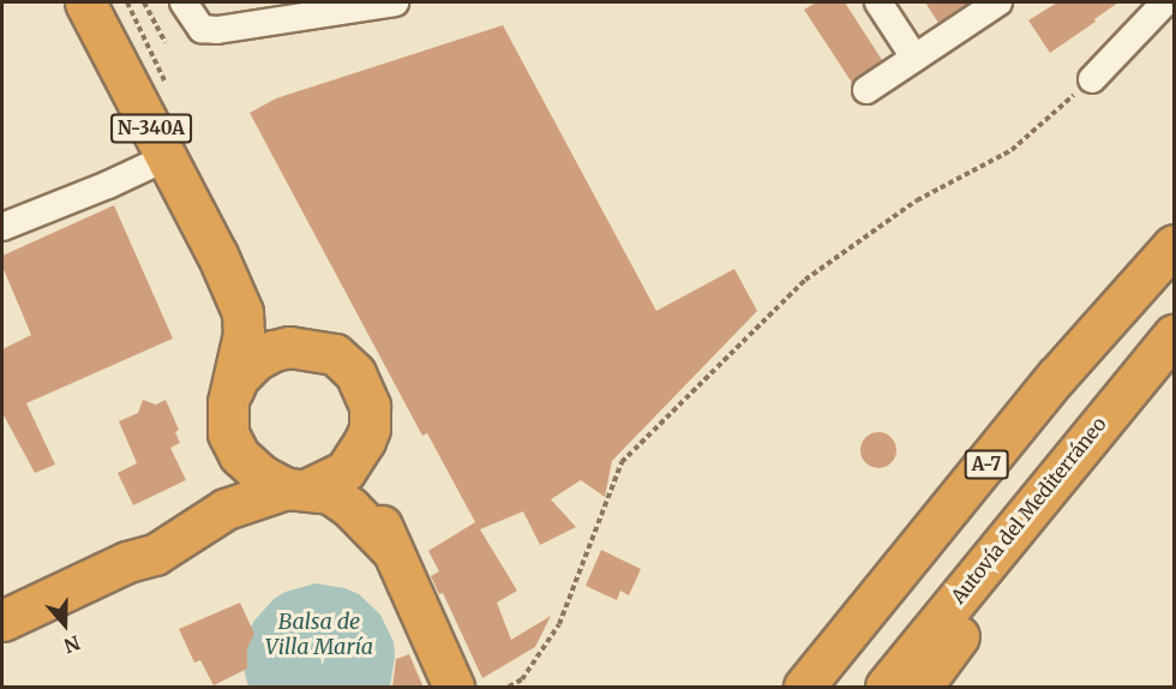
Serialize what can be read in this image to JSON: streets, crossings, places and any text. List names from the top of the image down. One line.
{"streets":{"highway":["N-340A","A-7","Autovía del Mediterráneo"]},"water":["Balsa de Villa María"],"north":"bottom"}
